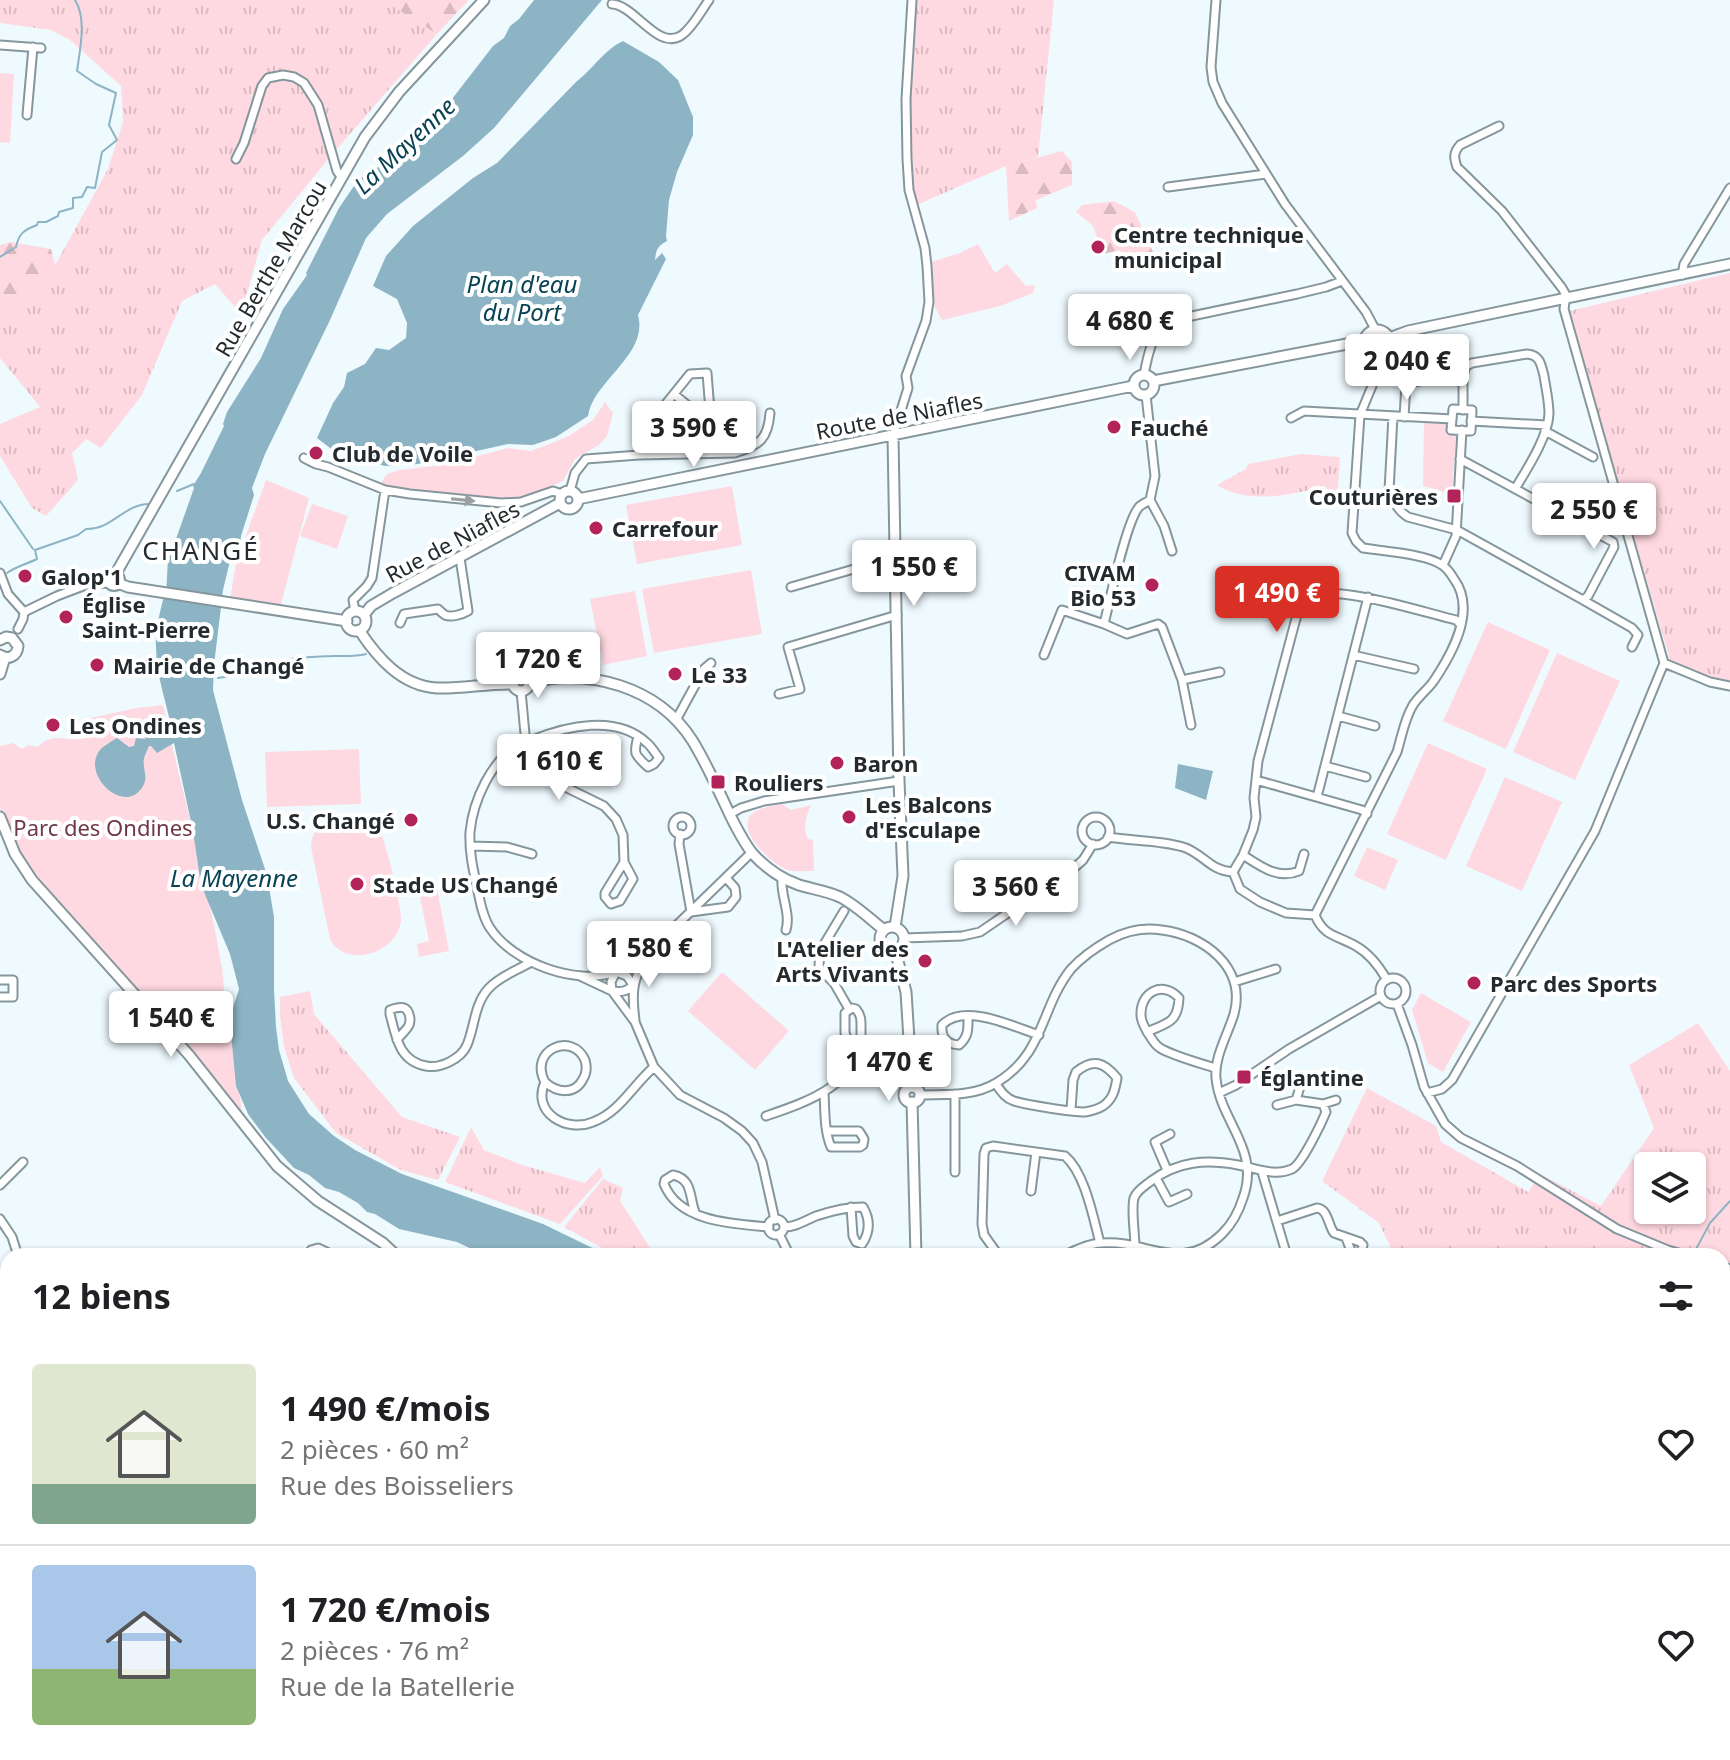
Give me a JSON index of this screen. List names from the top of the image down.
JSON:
{
  "streets": {
    "street": ["Rue Berthe Marcou", "Route de Niafles", "Rue de Niafles"]
  },
  "crossings": [
    ["Route de Niafles", "Rue de Niafles"]
  ],
  "districts": ["CHANGÉ"],
  "water": ["La Mayenne", "Plan d'eau du Port"],
  "parks": ["Parc des Ondines"],
  "places": {
    "other": [
      "Centre technique municipal",
      "Fauché",
      "Club de Voile",
      "Carrefour",
      "Galop'1",
      "CIVAM Bio 53",
      "Église Saint-Pierre",
      "Mairie de Changé",
      "Le 33",
      "Les Ondines",
      "Baron",
      "Les Balcons d'Esculape",
      "U.S. Changé",
      "Stade US Changé",
      "L'Atelier des Arts Vivants",
      "Parc des Sports"
    ],
    "transit": ["Couturières", "Rouliers", "Églantine"]
  },
  "page": {
    "price": [
      "4 680 €",
      "2 040 €",
      "3 590 €",
      "2 550 €",
      "1 550 €",
      "1 490 €",
      "1 720 €",
      "1 610 €",
      "3 560 €",
      "1 580 €",
      "1 540 €",
      "1 470 €"
    ],
    "heading": "12 biens",
    "list": [
      {
        "name": "1 490 €/mois",
        "note": "2 pièces · 60 m² · Rue des Boisseliers"
      },
      {
        "name": "1 720 €/mois",
        "note": "2 pièces · 76 m² · Rue de la Batellerie"
      }
    ]
  }
}
